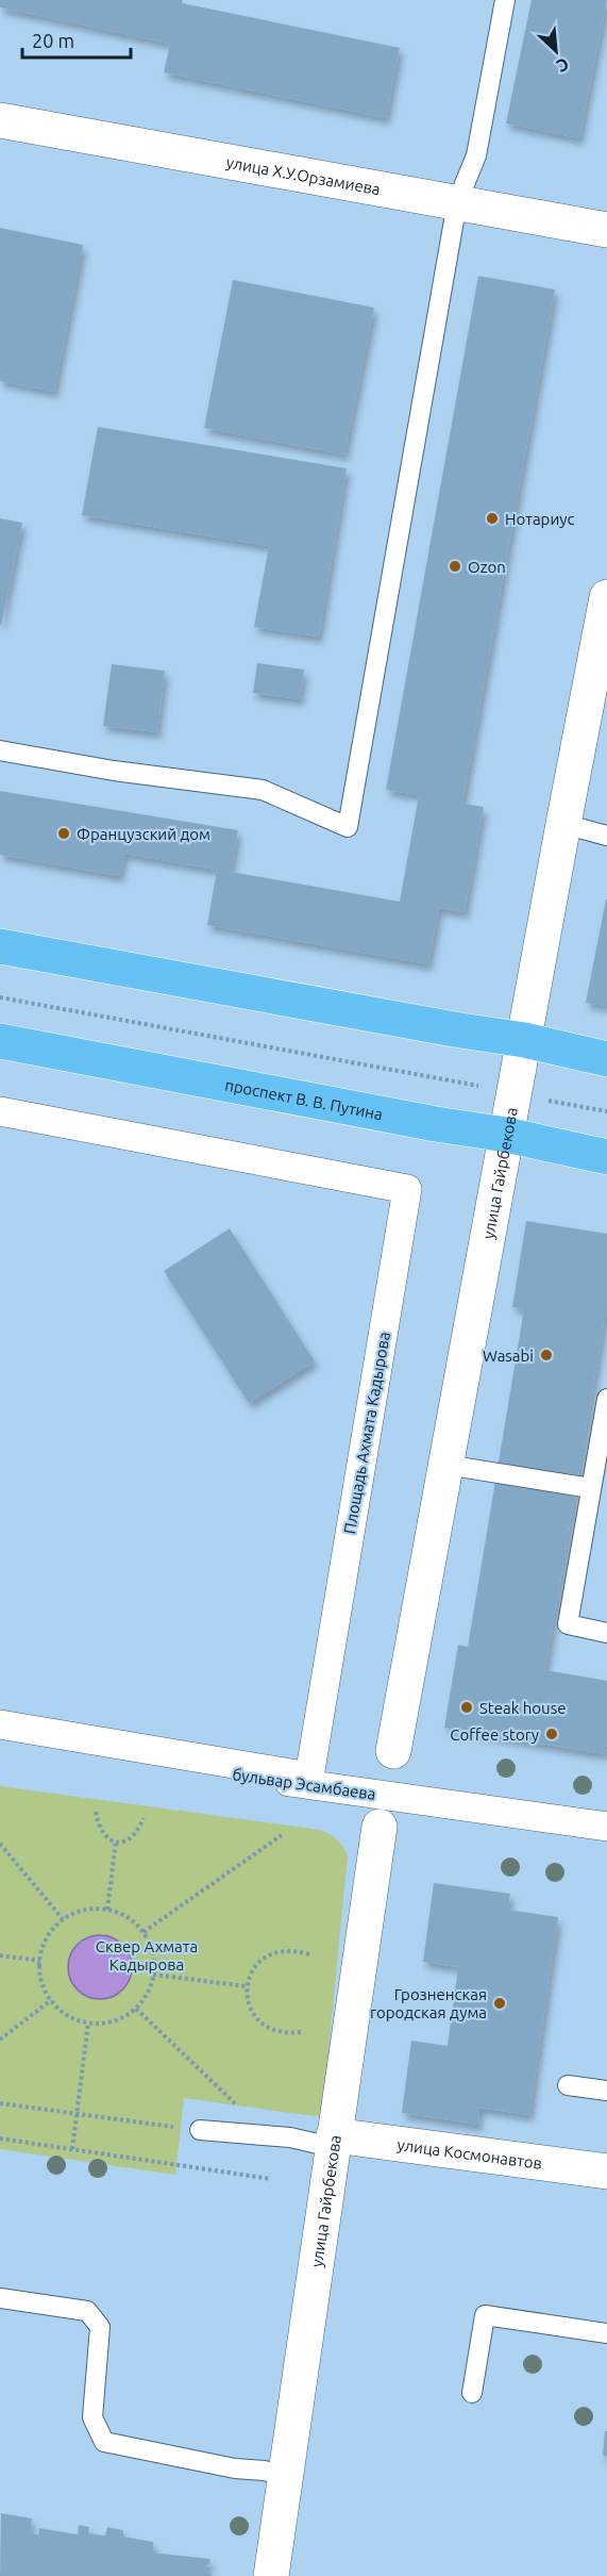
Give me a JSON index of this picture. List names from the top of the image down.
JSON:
{
  "streets": {
    "main road": ["проспект В. В. Путина"],
    "street": [
      "улица Х.У.Орзамиева",
      "улица Гайрбекова",
      "Площадь Ахмата Кадырова",
      "бульвар Эсамбаева",
      "улица Космонавтов"
    ]
  },
  "crossings": [
    ["проспект В. В. Путина", "улица Гайрбекова"],
    ["улица Гайрбекова", "улица Космонавтов"]
  ],
  "parks": ["Сквер Ахмата Кадырова"],
  "places": [
    "Нотариус",
    "Ozon",
    "Французский дом",
    "Wasabi",
    "Steak house",
    "Coffee story",
    "Грозненская городская дума"
  ],
  "scale_bar": "20 m",
  "north": "bottom right"
}
